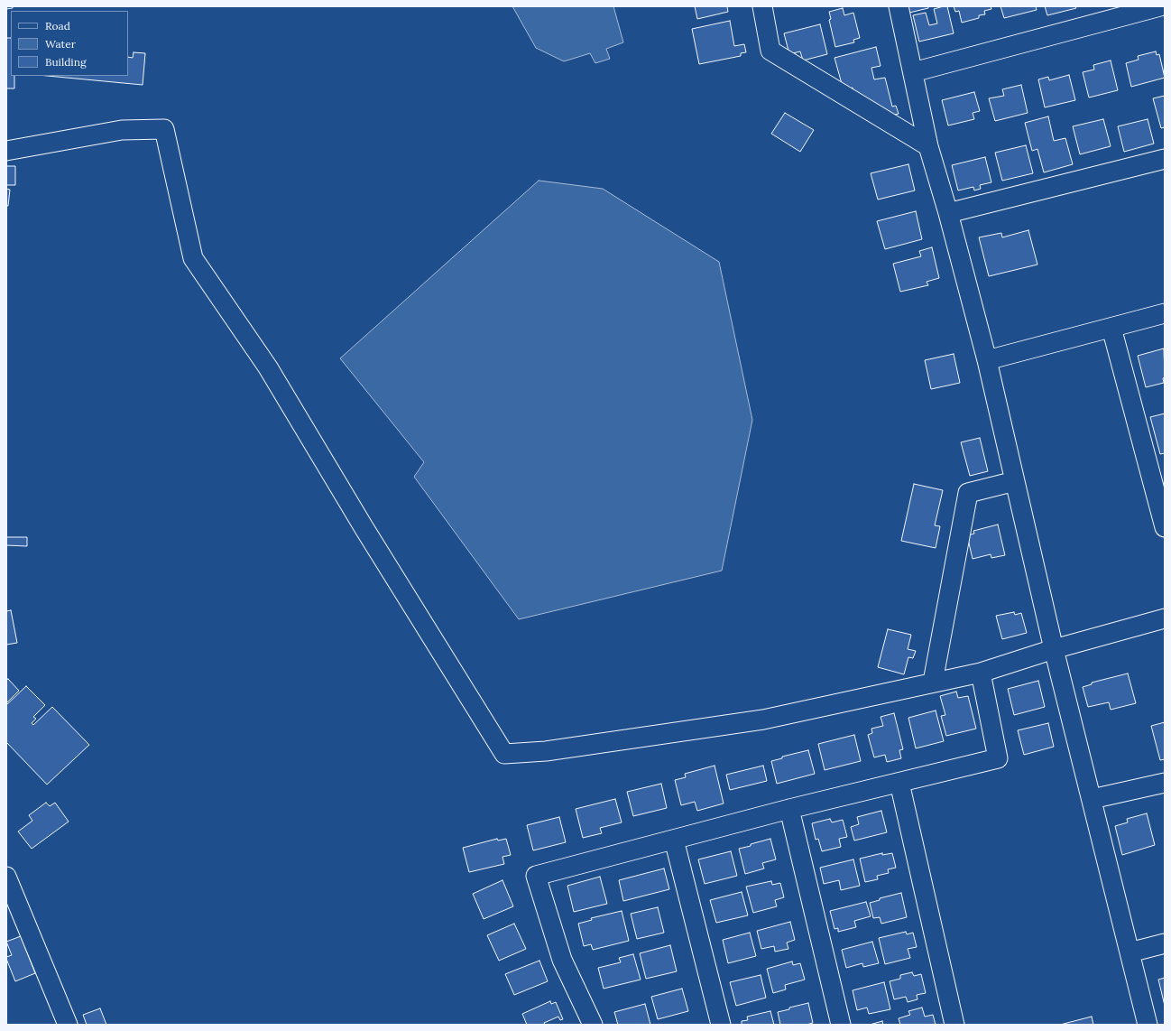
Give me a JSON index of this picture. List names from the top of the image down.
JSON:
{
  "legend": ["Road", "Water", "Building"]
}
